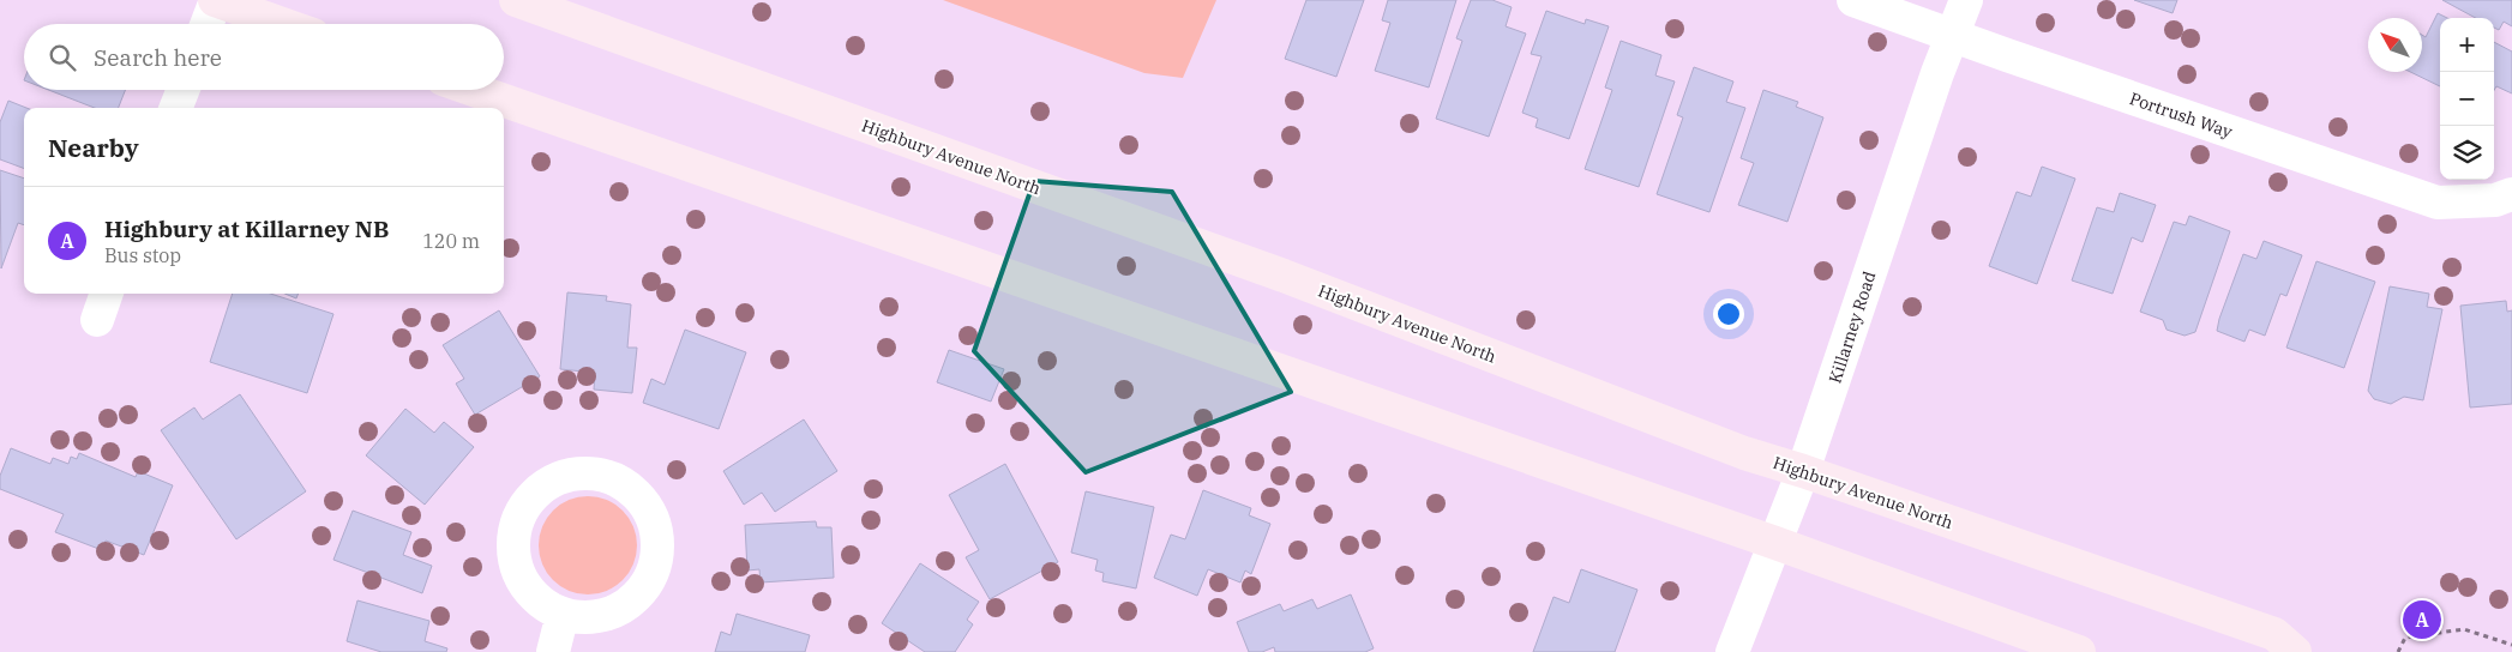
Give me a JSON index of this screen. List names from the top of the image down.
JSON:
{
  "streets": {
    "main road": ["Highbury Avenue North"],
    "street": ["Portrush Way", "Killarney Road"]
  },
  "crossings": [
    ["Portrush Way", "Killarney Road"],
    ["Highbury Avenue North", "Killarney Road"]
  ],
  "north": "top left",
  "page": {
    "map_buttons": ["+", "−"],
    "search": "Search here",
    "heading": "Nearby",
    "list": [
      {
        "mark": "A",
        "name": "Highbury at Killarney NB",
        "note": "Bus stop",
        "value": "120 m"
      }
    ],
    "pins": "A"
  }
}
